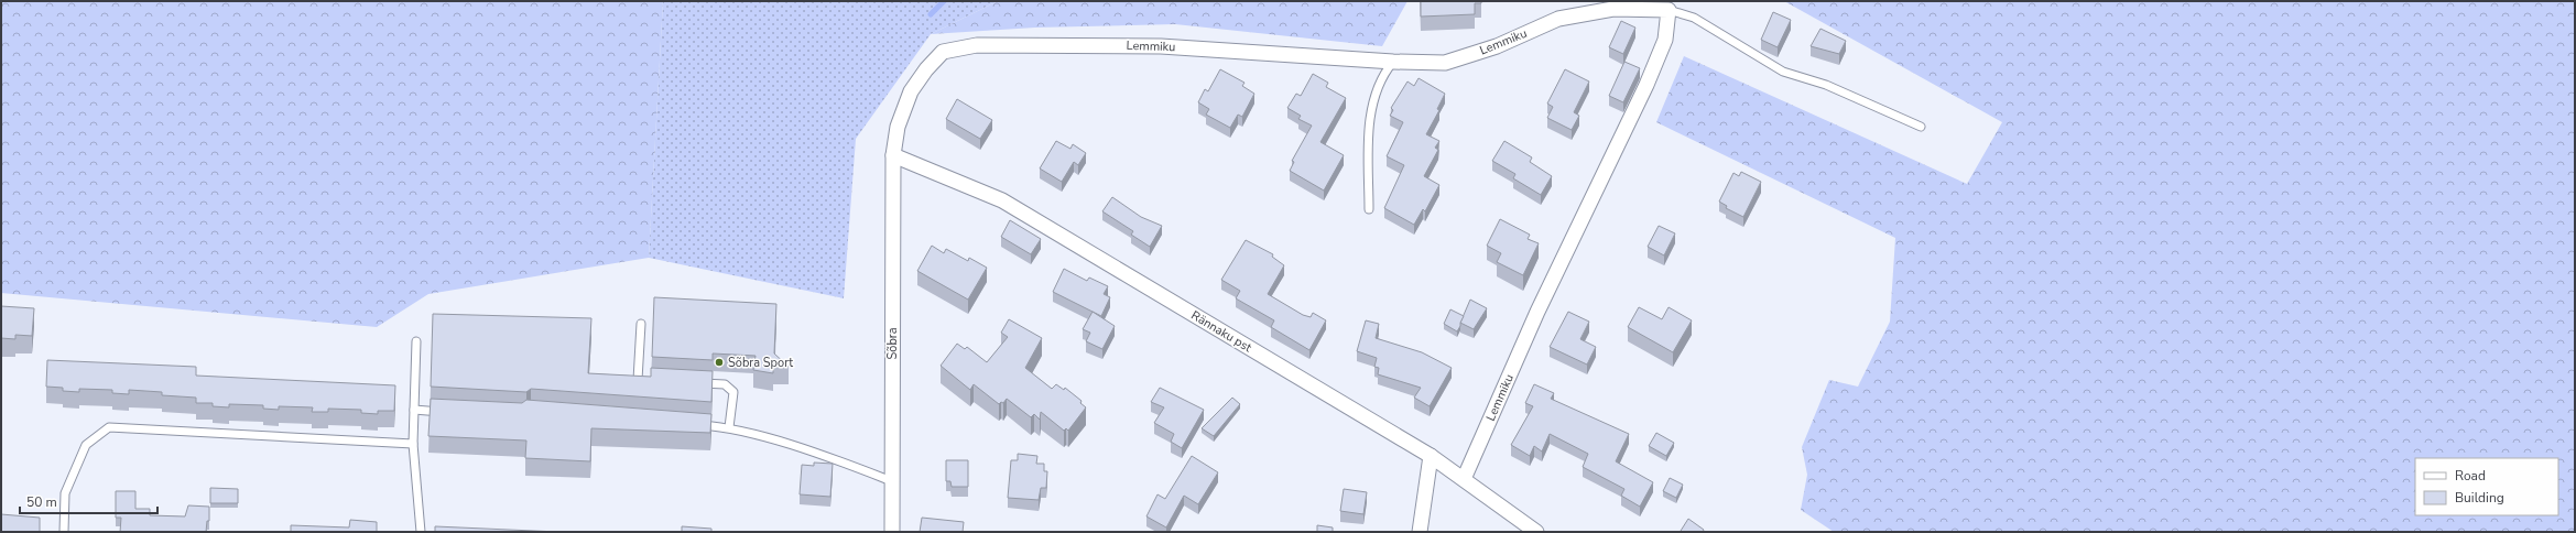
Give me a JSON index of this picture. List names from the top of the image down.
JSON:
{
  "streets": {
    "street": ["Lemmiku", "Rännaku pst", "Sõbra"]
  },
  "crossings": [
    ["Lemmiku", "Rännaku pst"],
    ["Lemmiku", "Sõbra"],
    ["Rännaku pst", "Sõbra"]
  ],
  "places": ["Sõbra Sport"],
  "legend": ["Road", "Building"],
  "scale_bar": "50 m"
}
